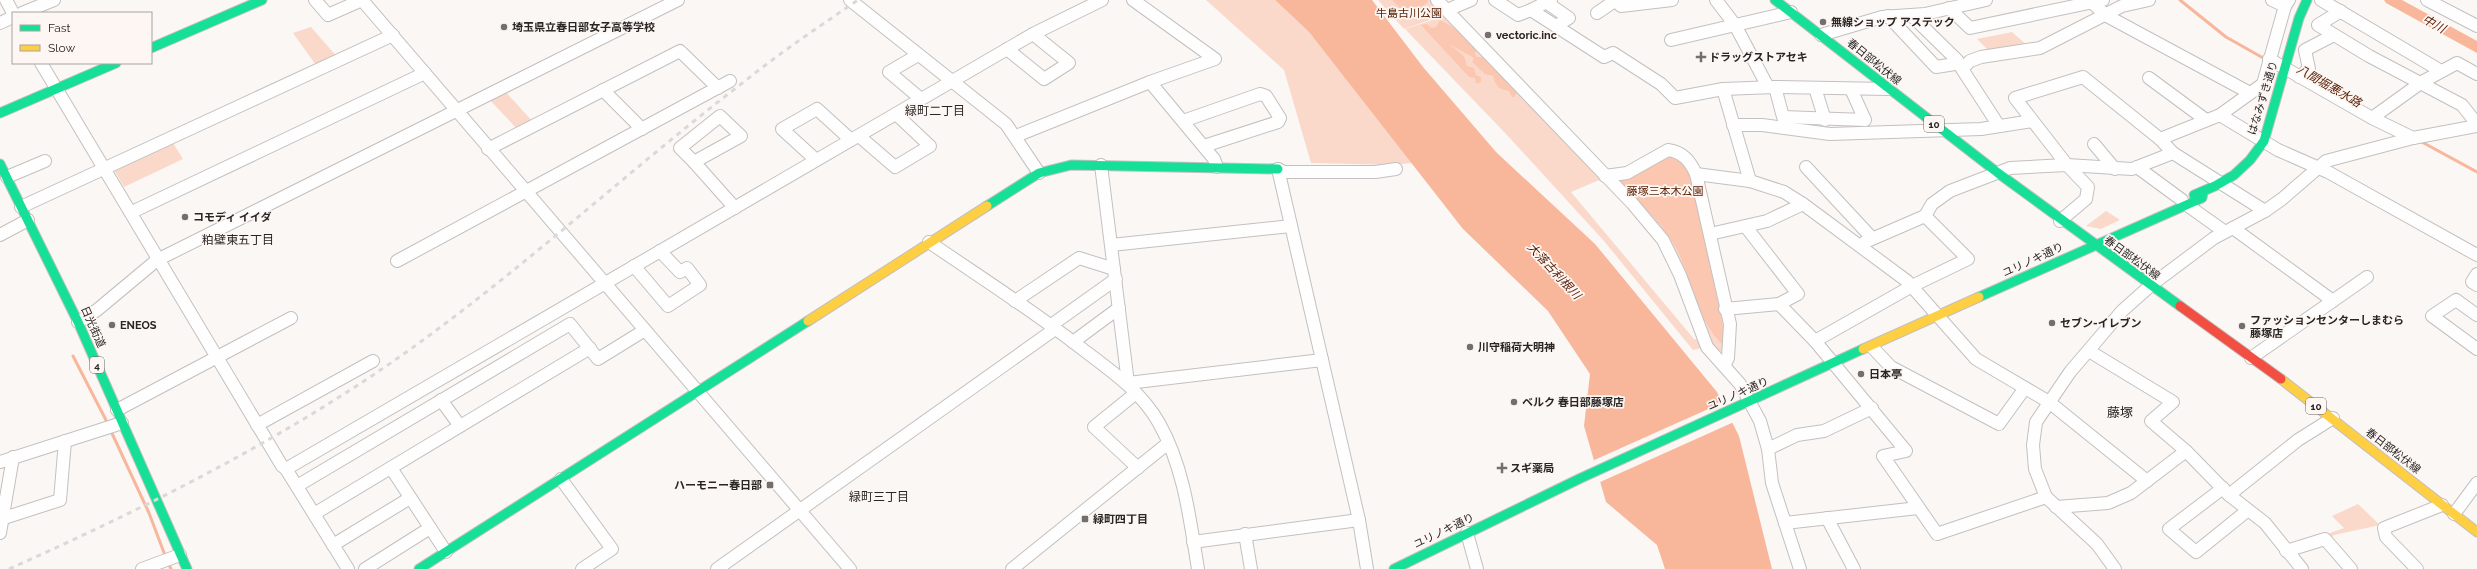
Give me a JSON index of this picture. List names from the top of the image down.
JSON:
{
  "streets": {
    "main road": [
      "春日部松伏線",
      "はなみずき通り",
      "10",
      "ユリノキ通り",
      "日光街道",
      "4"
    ]
  },
  "crossings": [
    ["春日部松伏線", "はなみずき通り"],
    ["春日部松伏線", "ユリノキ通り"],
    ["はなみずき通り", "ユリノキ通り"]
  ],
  "districts": [
    "緑町二丁目",
    "粕壁東五丁目",
    "藤塚",
    "緑町三丁目"
  ],
  "water": ["中川", "八間堀悪水路", "大落古利根川"],
  "parks": ["牛島古川公園", "藤塚三本木公園"],
  "places": {
    "other": [
      "無線ショップ アステック",
      "埼玉県立春日部女子高等学校",
      "vectoric.inc",
      "コモディ イイダ",
      "セブン-イレブン",
      "ENEOS",
      "ファッションセンターしまむら 藤塚店",
      "川守稲荷大明神",
      "日本亭",
      "ベルク 春日部藤塚店"
    ],
    "health": ["ドラッグストアセキ", "スギ薬局"],
    "transit": ["ハーモニー春日部", "緑町四丁目"]
  },
  "legend": ["Fast", "Slow"]
}
